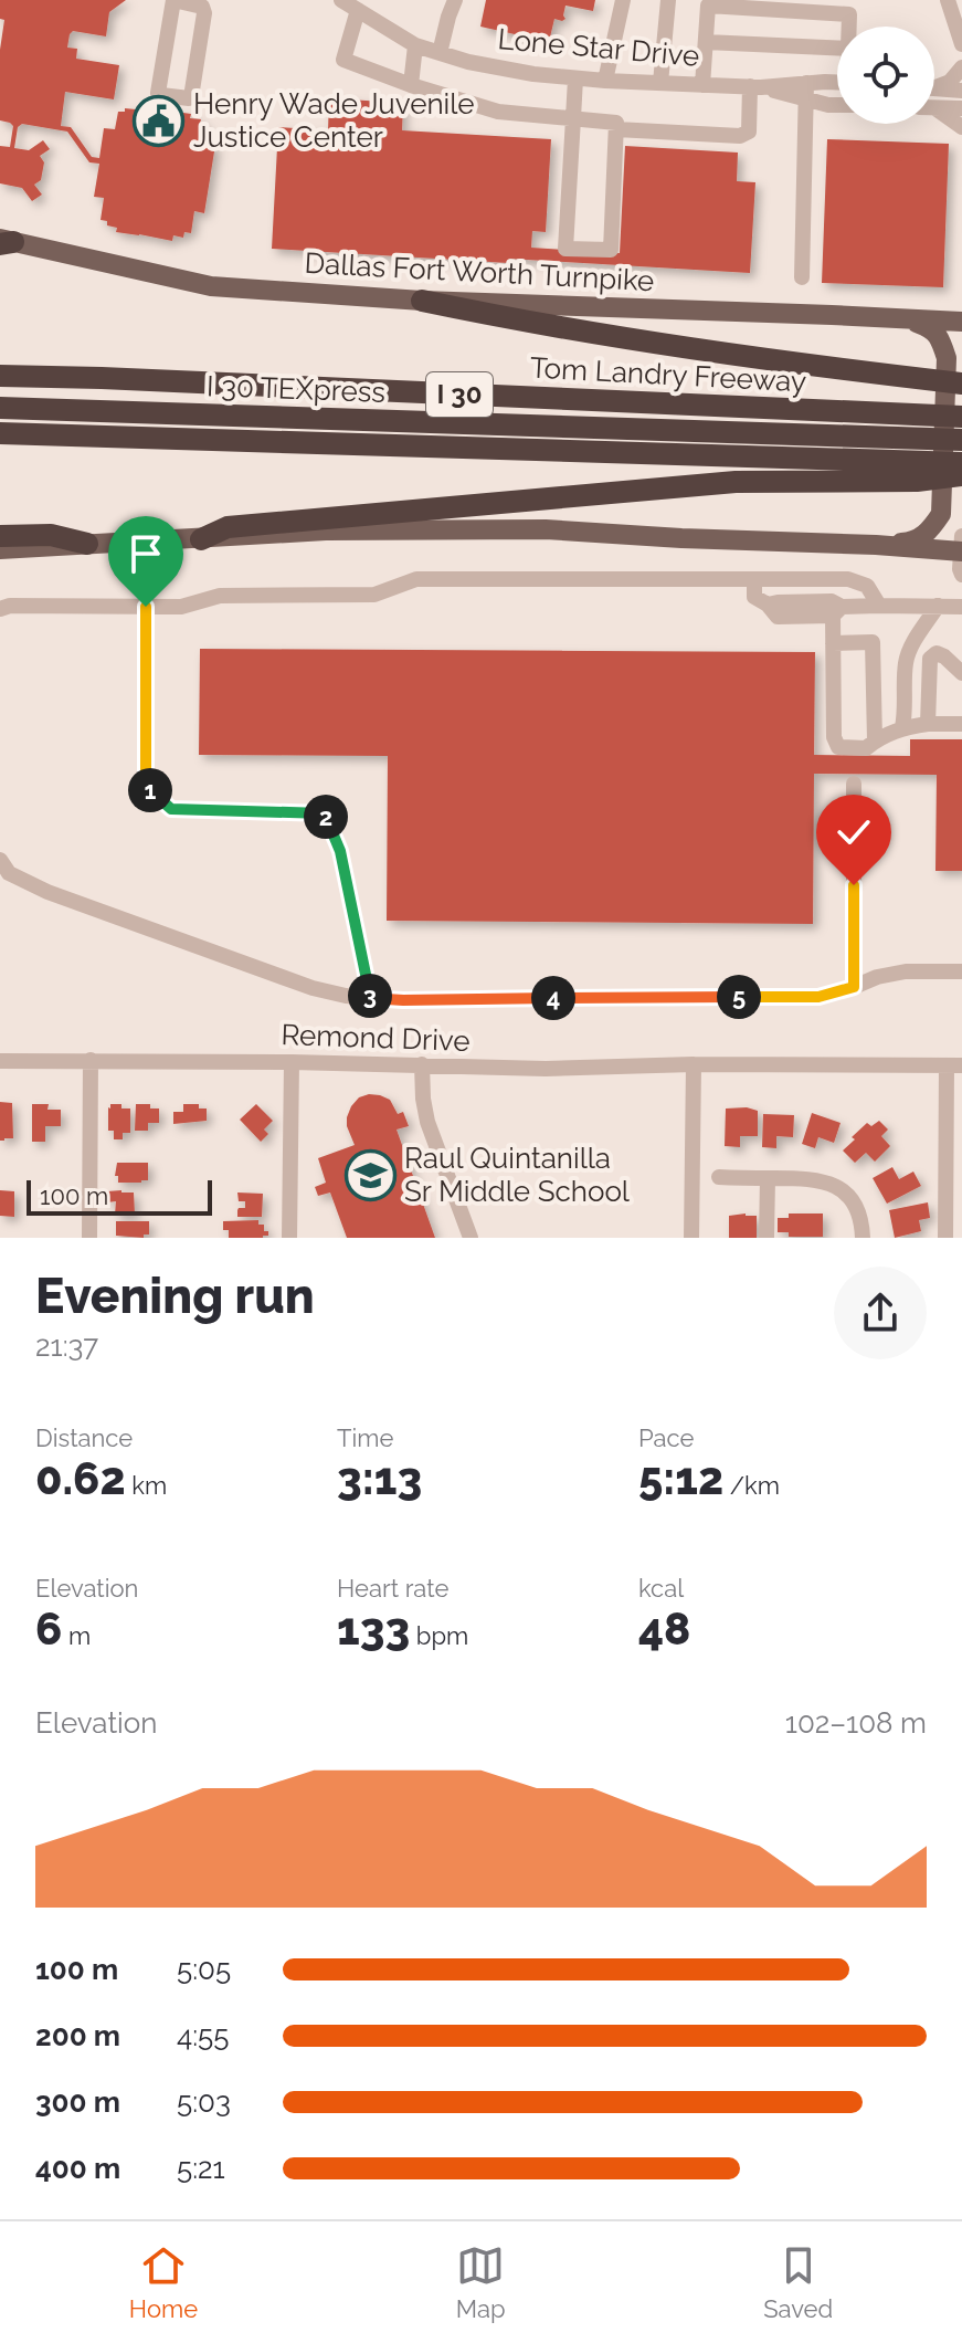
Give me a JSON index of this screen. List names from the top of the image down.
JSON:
{
  "streets": {
    "highway": ["Tom Landry Freeway", "I 30 TEXpress", "I 30"],
    "main road": ["Dallas Fort Worth Turnpike"],
    "street": ["Lone Star Drive", "Remond Drive"]
  },
  "places": {
    "public building": ["Henry Wade Juvenile Justice Center"],
    "school or university": ["Raul Quintanilla Sr Middle School"]
  },
  "scale_bar": "100 m",
  "page": {
    "pins": [
      "1",
      "2",
      "3",
      "5",
      "4"
    ],
    "scale": "100 m",
    "heading": ["Evening run", "21:37"],
    "stats": [
      ["Distance", "0.62 km"],
      ["Time", "3:13"],
      ["Pace", "5:12 /km"],
      ["Elevation", "6 m"],
      ["Heart rate", "133 bpm"],
      ["kcal", "48"]
    ],
    "chart": ["Elevation", "102–108 m"],
    "list": [
      {
        "name": "100 m",
        "note": "5:05"
      },
      {
        "name": "200 m",
        "note": "4:55"
      },
      {
        "name": "300 m",
        "note": "5:03"
      },
      {
        "name": "400 m",
        "note": "5:21"
      }
    ],
    "tabs": ["Home", "Map", "Saved"]
  }
}
